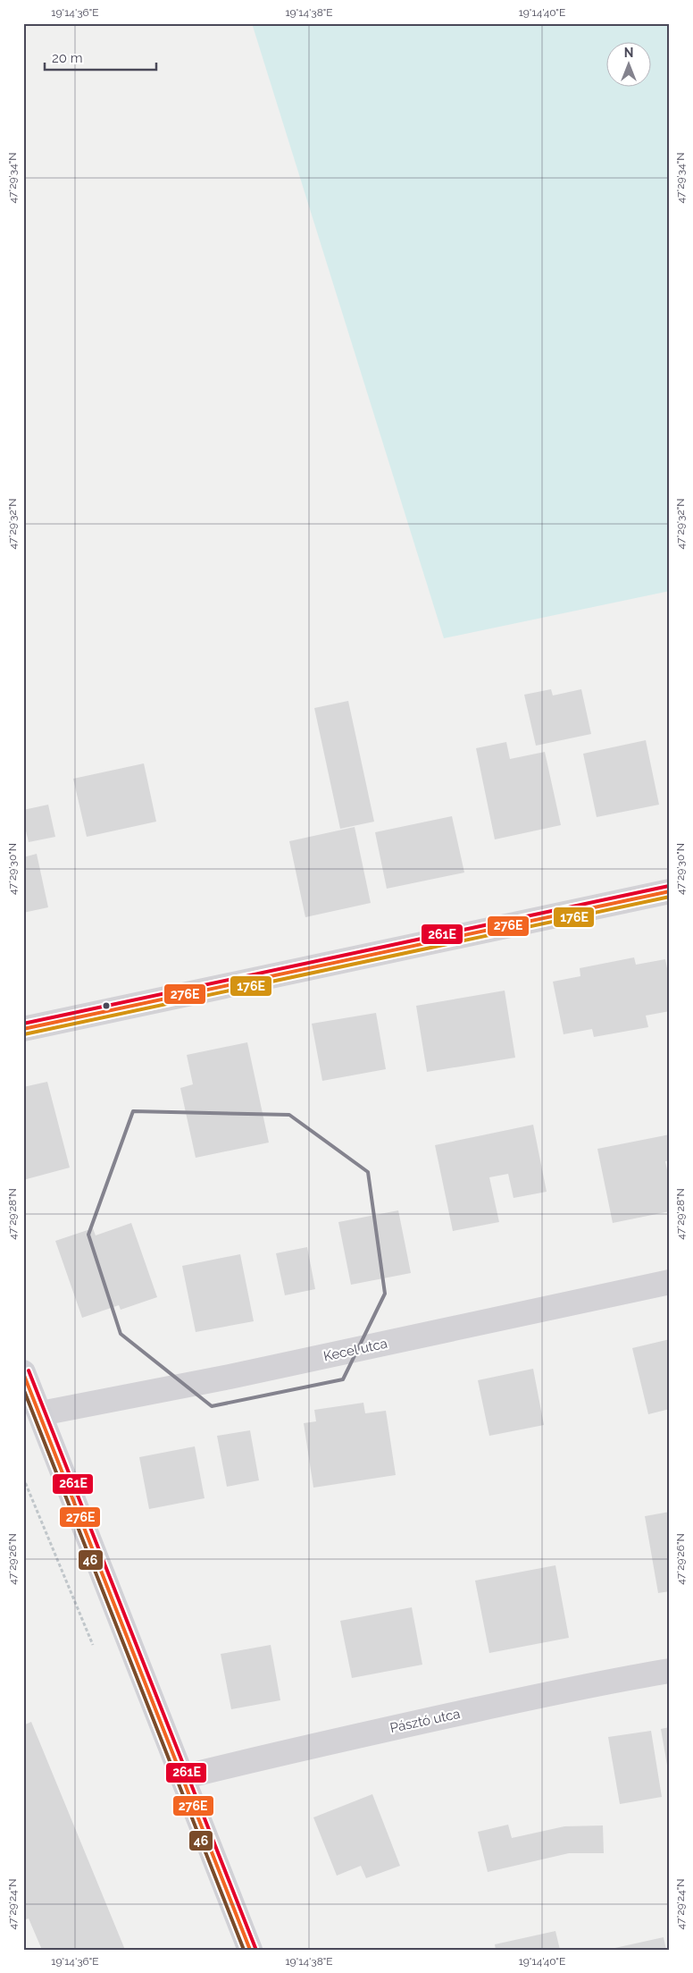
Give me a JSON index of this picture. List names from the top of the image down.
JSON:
{
  "streets": {
    "street": ["Kecel utca", "Pásztó utca"]
  },
  "lines": [
    "transit line 261E",
    "transit line 276E",
    "transit line 176E",
    "transit line 46"
  ],
  "scale_bar": "20 m",
  "north": "top",
  "coordinates": [
    "19°14'36\"E",
    "19°14'38\"E",
    "19°14'40\"E",
    "47°29'34\"N",
    "47°29'32\"N",
    "47°29'30\"N",
    "47°29'28\"N",
    "47°29'26\"N",
    "47°29'24\"N"
  ]
}
